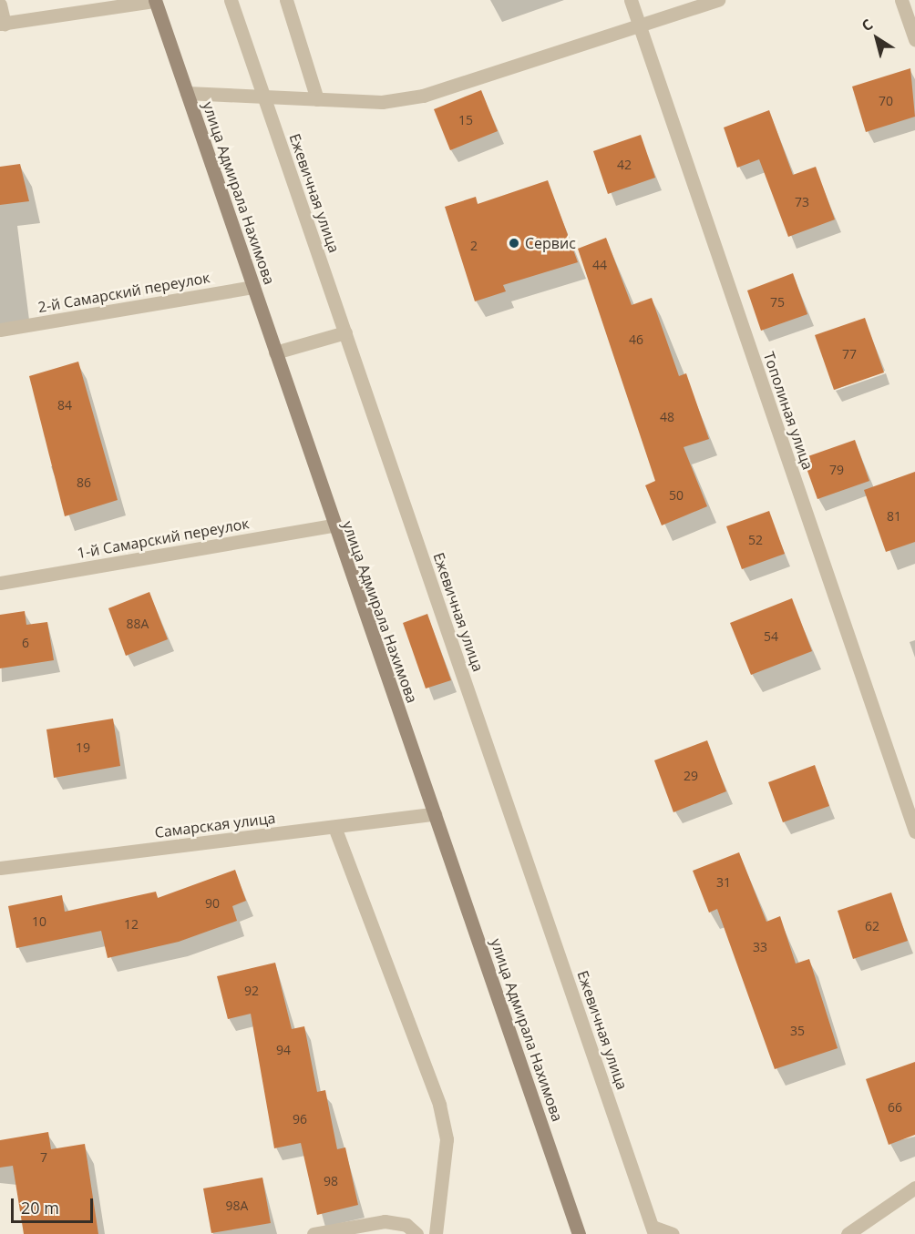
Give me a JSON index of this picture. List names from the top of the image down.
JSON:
{
  "streets": {
    "main road": ["улица Адмирала Нахимова"],
    "street": [
      "Ежевичная улица",
      "2-й Самарский переулок",
      "Тополиная улица",
      "1-й Самарский переулок",
      "Самарская улица"
    ]
  },
  "crossings": [
    ["улица Адмирала Нахимова", "2-й Самарский переулок"],
    ["улица Адмирала Нахимова", "1-й Самарский переулок"],
    ["улица Адмирала Нахимова", "Самарская улица"]
  ],
  "places": ["Сервис"],
  "house_numbers": [
    "70",
    "15",
    "42",
    "73",
    "2",
    "44",
    "75",
    "46",
    "77",
    "84",
    "48",
    "79",
    "86",
    "50",
    "81",
    "52",
    "88А",
    "54",
    "6",
    "19",
    "29",
    "31",
    "90",
    "10",
    "12",
    "62",
    "33",
    "92",
    "35",
    "94",
    "66",
    "96",
    "7",
    "98",
    "98А"
  ],
  "scale_bar": "20 m",
  "north": "top left"
}
